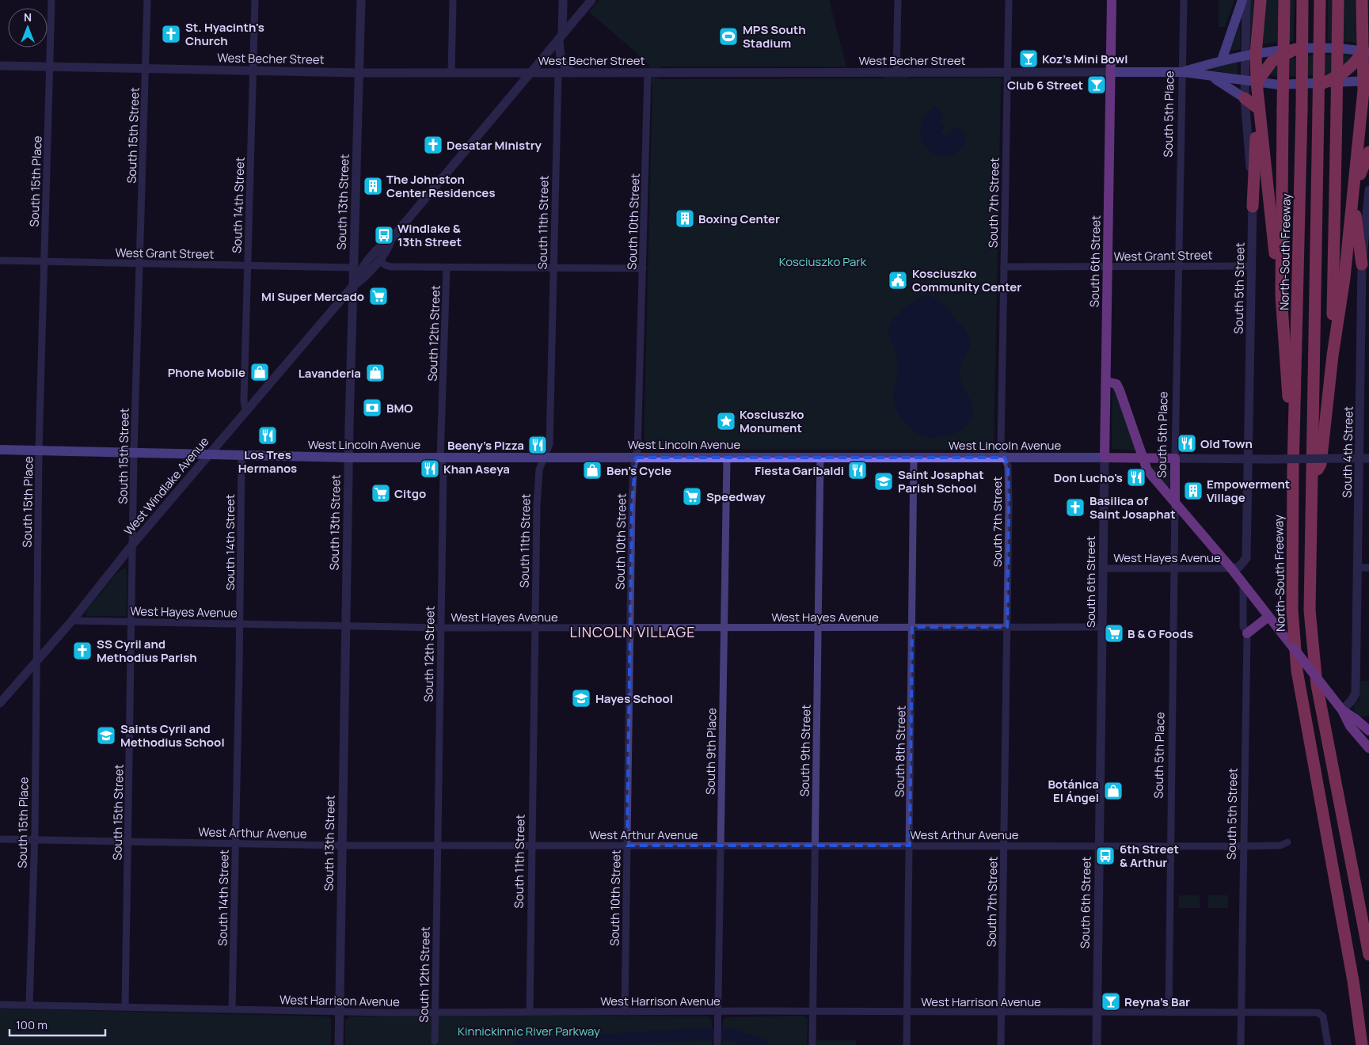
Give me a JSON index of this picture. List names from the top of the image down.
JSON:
{
  "streets": {
    "highway": ["North-South Freeway"],
    "main road": [
      "West Becher Street",
      "South 5th Place",
      "South 6th Street",
      "West Lincoln Avenue"
    ],
    "street": [
      "South 15th Street",
      "South 15th Place",
      "South 13th Street",
      "South 7th Street",
      "South 14th Street",
      "South 10th Street",
      "South 11th Street",
      "West Grant Street",
      "South 5th Street",
      "South 12th Street",
      "South 4th Street",
      "West Windlake Avenue",
      "West Hayes Avenue",
      "South 9th Street",
      "South 9th Place",
      "South 8th Street",
      "West Arthur Avenue",
      "West Harrison Avenue"
    ]
  },
  "crossings": [
    ["West Becher Street", "South 5th Place"],
    ["West Becher Street", "South 15th Street"],
    ["West Becher Street", "South 15th Place"],
    ["West Becher Street", "South 13th Street"],
    ["West Becher Street", "South 7th Street"],
    ["West Becher Street", "South 14th Street"],
    ["West Becher Street", "South 10th Street"],
    ["West Becher Street", "South 11th Street"],
    ["West Becher Street", "South 6th Street"],
    ["West Becher Street", "South 5th Street"],
    ["West Becher Street", "West Windlake Avenue"],
    ["South 5th Place", "West Grant Street"],
    ["South 5th Place", "West Lincoln Avenue"],
    ["South 5th Place", "West Hayes Avenue"],
    ["South 5th Place", "West Arthur Avenue"],
    ["South 5th Place", "West Harrison Avenue"],
    ["South 15th Street", "West Grant Street"],
    ["South 15th Street", "West Lincoln Avenue"],
    ["South 15th Street", "West Windlake Avenue"],
    ["South 15th Street", "West Hayes Avenue"],
    ["South 15th Street", "West Arthur Avenue"],
    ["South 15th Street", "West Harrison Avenue"],
    ["South 15th Place", "West Grant Street"],
    ["South 15th Place", "West Lincoln Avenue"],
    ["South 15th Place", "West Windlake Avenue"],
    ["South 15th Place", "West Arthur Avenue"],
    ["South 15th Place", "West Harrison Avenue"],
    ["South 13th Street", "West Grant Street"],
    ["South 13th Street", "West Lincoln Avenue"],
    ["South 13th Street", "West Windlake Avenue"],
    ["South 13th Street", "West Hayes Avenue"],
    ["South 13th Street", "West Arthur Avenue"],
    ["South 13th Street", "West Harrison Avenue"],
    ["South 7th Street", "West Grant Street"],
    ["South 7th Street", "West Lincoln Avenue"],
    ["South 7th Street", "West Hayes Avenue"],
    ["South 7th Street", "West Arthur Avenue"],
    ["South 7th Street", "West Harrison Avenue"],
    ["South 14th Street", "West Grant Street"],
    ["South 14th Street", "West Lincoln Avenue"],
    ["South 14th Street", "West Windlake Avenue"],
    ["South 14th Street", "West Hayes Avenue"],
    ["South 14th Street", "West Arthur Avenue"],
    ["South 14th Street", "West Harrison Avenue"],
    ["South 10th Street", "West Lincoln Avenue"],
    ["South 10th Street", "West Hayes Avenue"],
    ["South 10th Street", "West Arthur Avenue"],
    ["South 10th Street", "West Harrison Avenue"],
    ["South 11th Street", "West Lincoln Avenue"],
    ["South 11th Street", "West Hayes Avenue"],
    ["South 11th Street", "West Arthur Avenue"],
    ["South 11th Street", "West Harrison Avenue"],
    ["West Grant Street", "South 6th Street"],
    ["West Grant Street", "South 5th Street"],
    ["South 6th Street", "West Lincoln Avenue"],
    ["South 6th Street", "West Hayes Avenue"],
    ["South 6th Street", "West Arthur Avenue"],
    ["South 6th Street", "West Harrison Avenue"],
    ["South 5th Street", "West Lincoln Avenue"],
    ["South 5th Street", "West Hayes Avenue"],
    ["South 5th Street", "West Arthur Avenue"],
    ["South 5th Street", "West Harrison Avenue"],
    ["South 12th Street", "West Lincoln Avenue"],
    ["South 12th Street", "West Hayes Avenue"],
    ["South 12th Street", "West Arthur Avenue"],
    ["South 12th Street", "West Harrison Avenue"],
    ["West Lincoln Avenue", "South 4th Street"],
    ["West Lincoln Avenue", "West Windlake Avenue"],
    ["West Lincoln Avenue", "South 9th Street"],
    ["West Lincoln Avenue", "South 9th Place"],
    ["West Lincoln Avenue", "South 8th Street"],
    ["West Windlake Avenue", "West Hayes Avenue"],
    ["West Hayes Avenue", "South 9th Street"],
    ["West Hayes Avenue", "South 9th Place"],
    ["West Hayes Avenue", "South 8th Street"],
    ["South 9th Street", "West Arthur Avenue"],
    ["South 9th Street", "West Harrison Avenue"],
    ["South 9th Place", "West Arthur Avenue"],
    ["South 9th Place", "West Harrison Avenue"],
    ["South 8th Street", "West Arthur Avenue"],
    ["South 8th Street", "West Harrison Avenue"]
  ],
  "districts": ["LINCOLN VILLAGE"],
  "parks": ["Kosciuszko Park", "Kinnickinnic River Parkway"],
  "places": {
    "church": [
      "St. Hyacinth's Church",
      "Desatar Ministry",
      "Basilica of Saint Josaphat",
      "SS Cyril and Methodius Parish"
    ],
    "sports": ["MPS South Stadium"],
    "bar": ["Koz's Mini Bowl", "Club 6 Street", "Reyna's Bar"],
    "building": ["The Johnston Center Residences", "Boxing Center", "Empowerment Village"],
    "bus stop": ["Windlake & 13th Street", "6th Street & Arthur"],
    "public building": ["Kosciuszko Community Center"],
    "supermarket": [
      "Mi Super Mercado",
      "Citgo",
      "Speedway",
      "B & G Foods"
    ],
    "shop": [
      "Phone Mobile",
      "Lavanderia",
      "Ben's Cycle",
      "Botánica El Ángel"
    ],
    "bank": ["BMO"],
    "place": ["Kosciuszko Monument"],
    "restaurant": [
      "Los Tres Hermanos",
      "Old Town",
      "Beeny's Pizza",
      "Khan Aseya",
      "Fiesta Garibaldi",
      "Don Lucho's"
    ],
    "school or university": ["Saint Josaphat Parish School", "Hayes School", "Saints Cyril and Methodius School"]
  },
  "scale_bar": "100 m",
  "north": "top"
}
